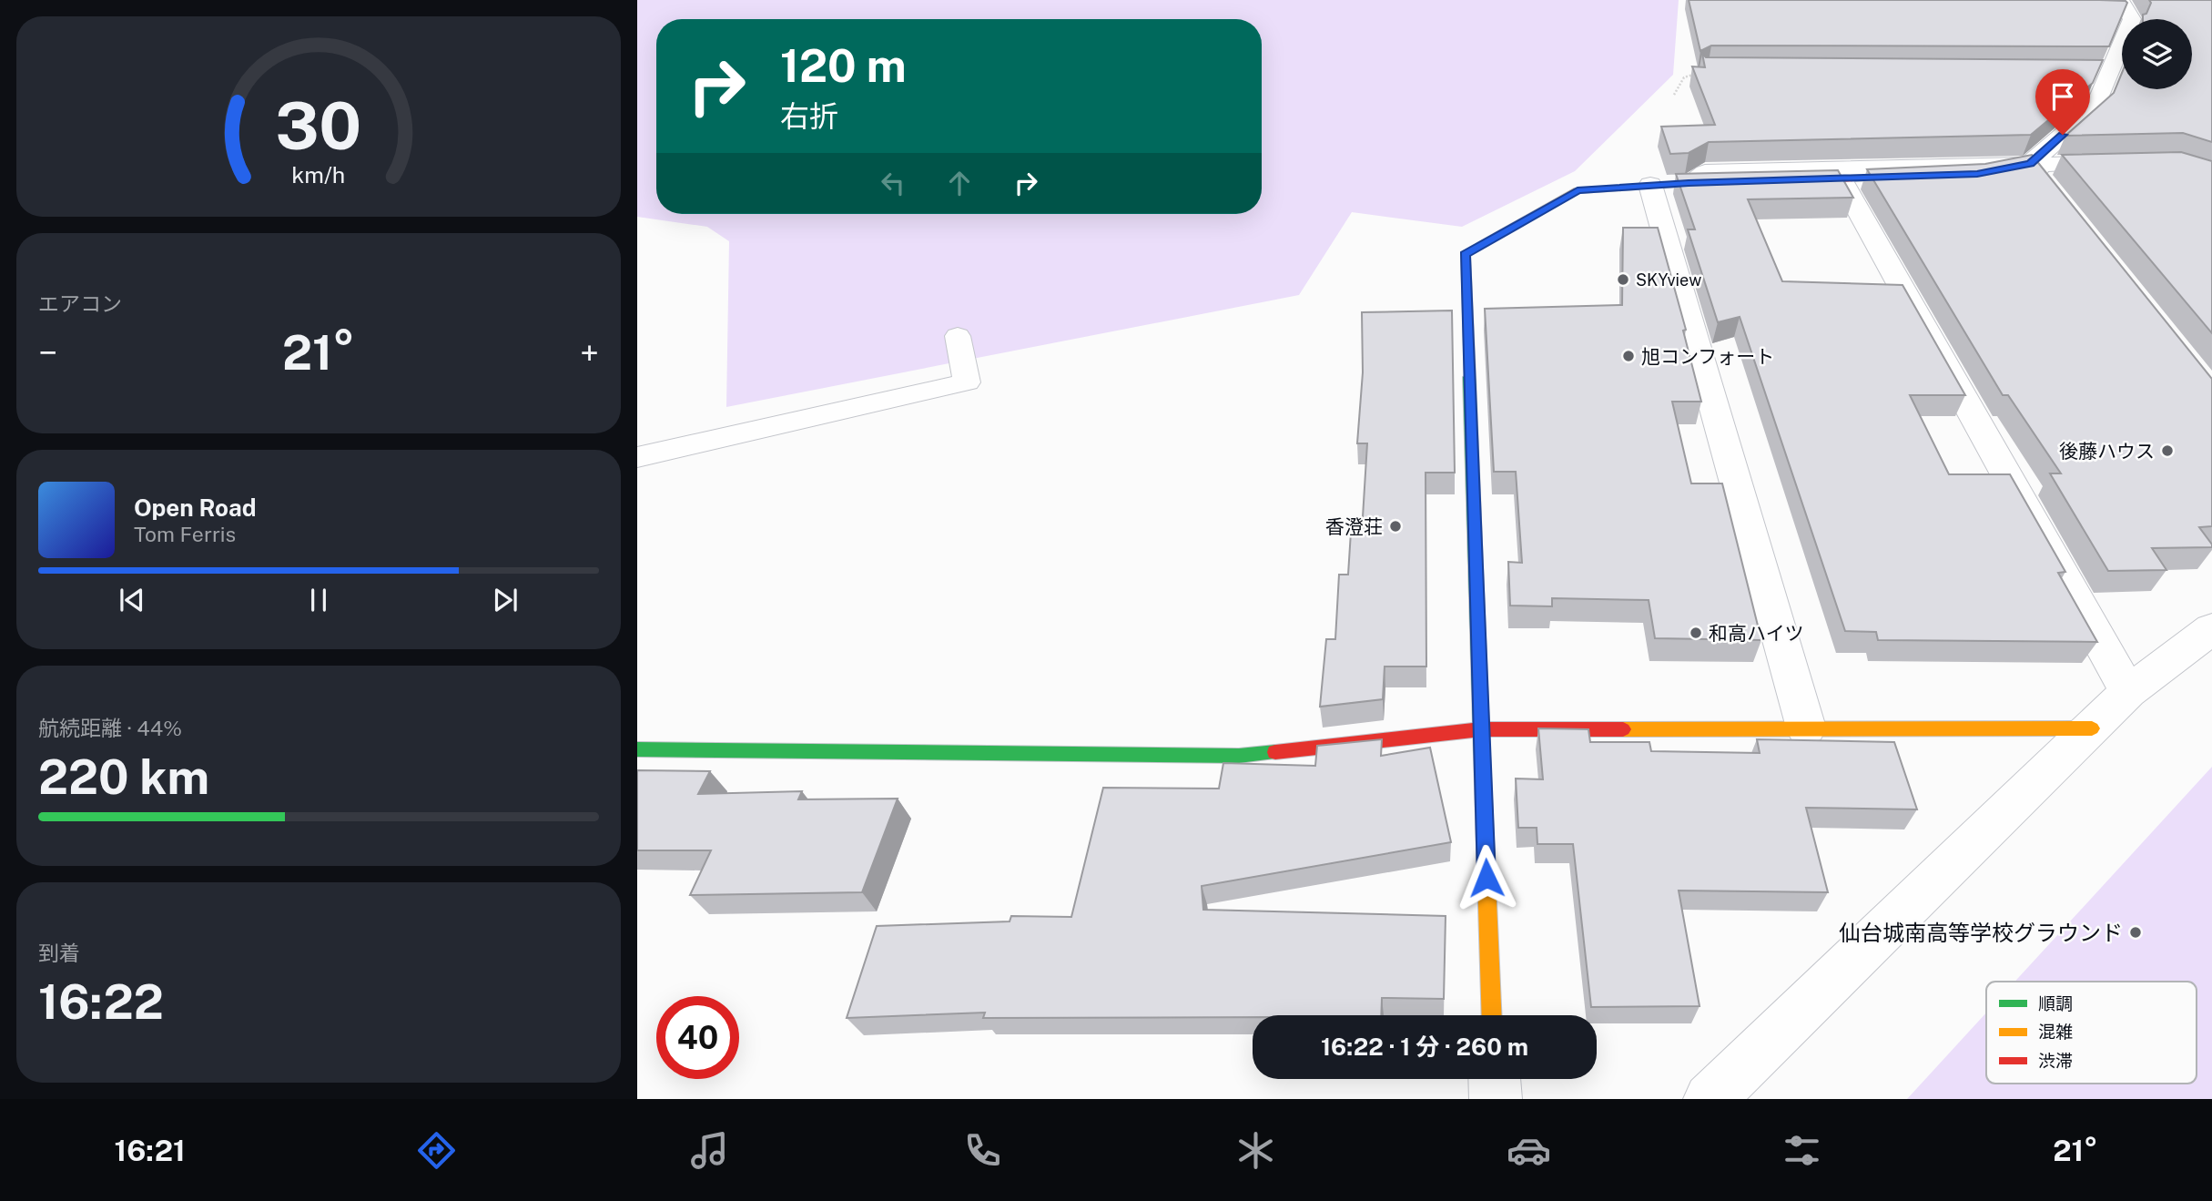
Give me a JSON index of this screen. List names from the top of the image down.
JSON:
{
  "places": [
    "SKYview",
    "旭コンフォート",
    "後藤ハウス",
    "香澄荘",
    "和高ハイツ",
    "仙台城南高等学校グラウンド"
  ],
  "legend": ["順調", "混雑", "渋滞"],
  "page": {
    "turn": ["120 m", "右折"],
    "tile": [
      "エアコン",
      ["航続距離 · 44%", "220 km"],
      ["到着", "16:22"]
    ],
    "heat": ["−", "21°", "+"],
    "song": ["Open Road", "Tom Ferris"],
    "limit": "40",
    "trip": "16:22 · 1 分 · 260 m",
    "tabs": ["16:21", "21°"],
    "gauge": ["30", "km/h"]
  }
}
